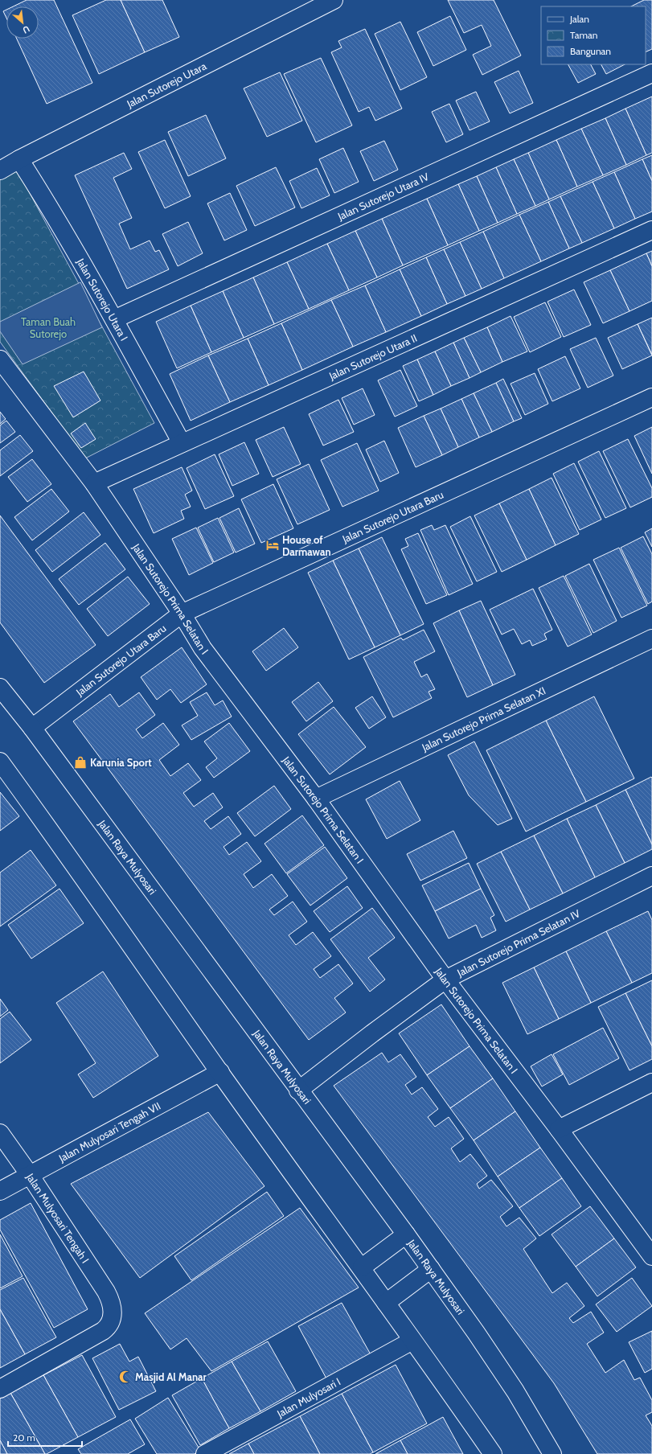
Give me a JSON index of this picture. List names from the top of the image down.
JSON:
{
  "streets": {
    "street": [
      "Jalan Sutorejo Utara",
      "Jalan Sutorejo Utara IV",
      "Jalan Sutorejo Utara I",
      "Jalan Sutorejo Utara II",
      "Jalan Sutorejo Utara Baru",
      "Jalan Sutorejo Prima Selatan I",
      "Jalan Sutorejo Prima Selatan XI",
      "Jalan Raya Mulyosari",
      "Jalan Sutorejo Prima Selatan IV",
      "Jalan Mulyosari Tengah VII",
      "Jalan Mulyosari Tengah I",
      "Jalan Mulyosari I"
    ]
  },
  "crossings": [
    ["Jalan Sutorejo Utara", "Jalan Sutorejo Utara I"],
    ["Jalan Sutorejo Utara IV", "Jalan Sutorejo Utara I"],
    ["Jalan Sutorejo Utara I", "Jalan Sutorejo Utara II"],
    ["Jalan Sutorejo Utara II", "Jalan Sutorejo Prima Selatan I"],
    ["Jalan Sutorejo Utara Baru", "Jalan Sutorejo Prima Selatan I"],
    ["Jalan Sutorejo Utara Baru", "Jalan Raya Mulyosari"],
    ["Jalan Sutorejo Prima Selatan I", "Jalan Sutorejo Prima Selatan XI"],
    ["Jalan Sutorejo Prima Selatan I", "Jalan Sutorejo Prima Selatan IV"],
    ["Jalan Raya Mulyosari", "Jalan Sutorejo Prima Selatan IV"],
    ["Jalan Mulyosari Tengah VII", "Jalan Mulyosari Tengah I"]
  ],
  "parks": ["Taman Buah Sutorejo"],
  "places": {
    "hotel": ["House of Darmawan"],
    "shop": ["Karunia Sport"],
    "mosque": ["Masjid Al Manar"]
  },
  "legend": ["Jalan", "Taman", "Bangunan"],
  "scale_bar": "20 m",
  "north": "bottom right"
}
